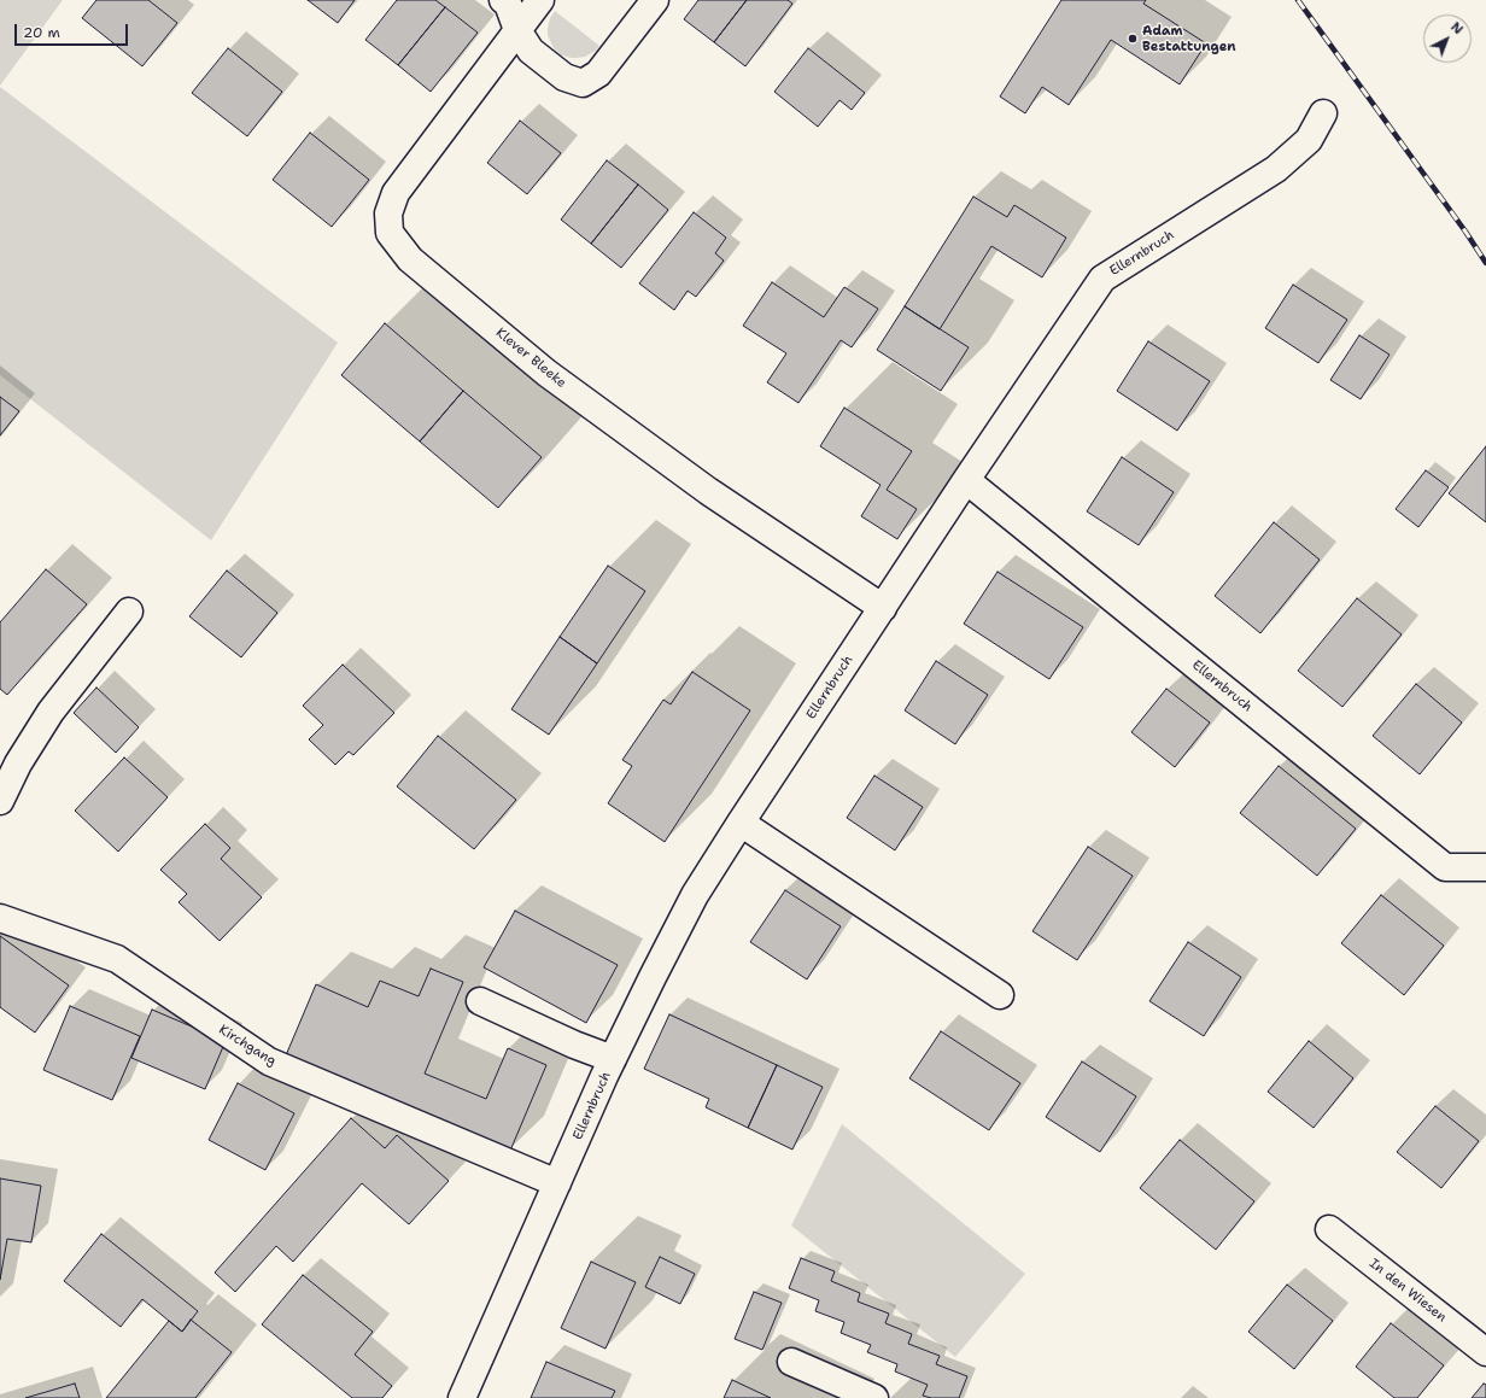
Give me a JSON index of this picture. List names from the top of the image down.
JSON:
{
  "streets": {
    "street": [
      "Ellernbruch",
      "Klever Bleeke",
      "Kirchgang",
      "In den Wiesen"
    ]
  },
  "crossings": [
    ["Ellernbruch", "Klever Bleeke"],
    ["Ellernbruch", "Kirchgang"]
  ],
  "places": ["Adam Bestattungen"],
  "scale_bar": "20 m",
  "north": "top right"
}
